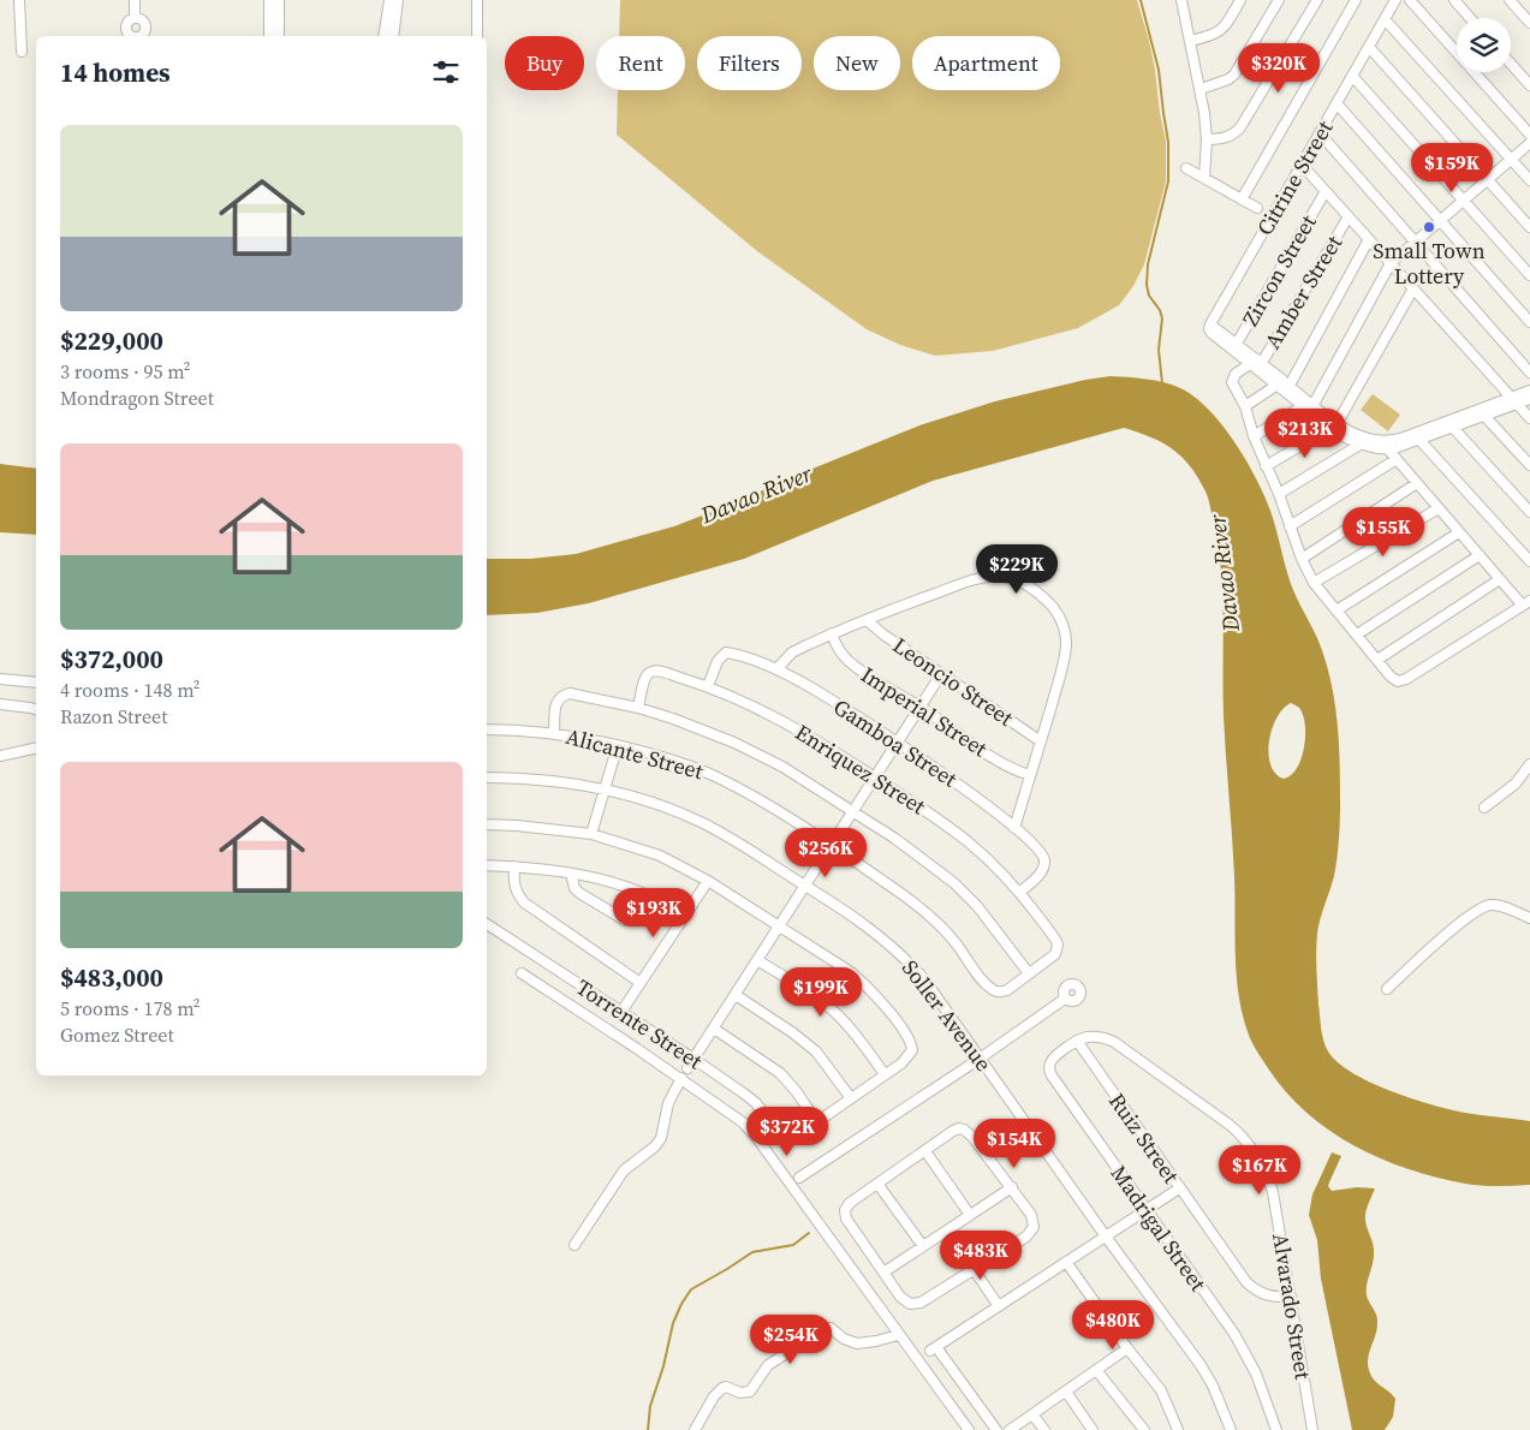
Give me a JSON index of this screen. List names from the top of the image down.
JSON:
{
  "streets": {
    "street": [
      "Citrine Street",
      "Zircon Street",
      "Amber Street",
      "Leoncio Street",
      "Imperial Street",
      "Gamboa Street",
      "Alicante Street",
      "Enriquez Street",
      "Soller Avenue",
      "Torrente Street",
      "Ruiz Street",
      "Madrigal Street",
      "Alvarado Street"
    ]
  },
  "crossings": [
    ["Citrine Street", "Zircon Street"],
    ["Gamboa Street", "Enriquez Street"],
    ["Alicante Street", "Enriquez Street"],
    ["Ruiz Street", "Madrigal Street"],
    ["Ruiz Street", "Alvarado Street"],
    ["Madrigal Street", "Alvarado Street"]
  ],
  "water": ["Davao River"],
  "places": ["Small Town Lottery"],
  "page": {
    "chip": [
      "Buy",
      "Rent",
      "Filters",
      "New",
      "Apartment"
    ],
    "heading": "14 homes",
    "price": [
      "$320K",
      "$159K",
      "$213K",
      "$155K",
      "$229K",
      "$256K",
      "$193K",
      "$199K",
      "$372K",
      "$154K",
      "$167K",
      "$483K",
      "$480K",
      "$254K"
    ],
    "list": [
      {
        "name": "$229,000",
        "note": "3 rooms · 95 m² · Mondragon Street"
      },
      {
        "name": "$372,000",
        "note": "4 rooms · 148 m² · Razon Street"
      },
      {
        "name": "$483,000",
        "note": "5 rooms · 178 m² · Gomez Street"
      }
    ]
  }
}
